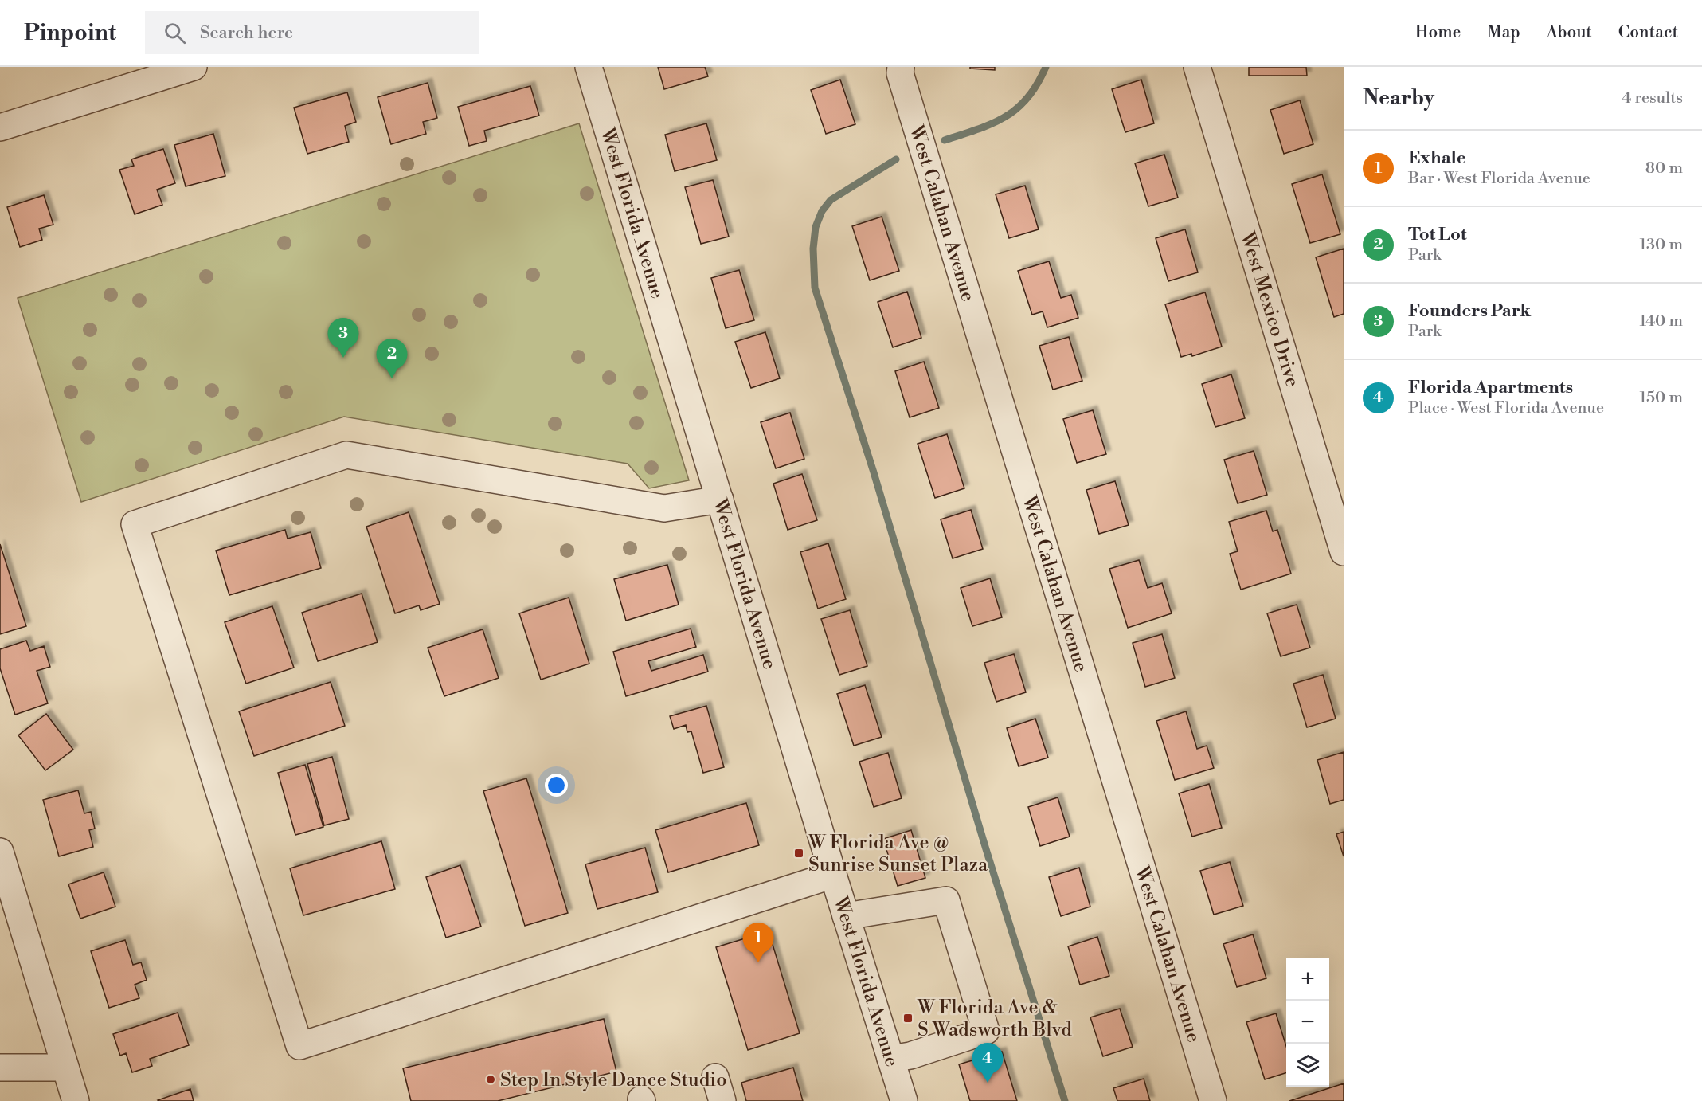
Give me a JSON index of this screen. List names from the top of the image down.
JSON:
{
  "streets": {
    "street": ["West Florida Avenue", "West Calahan Avenue", "West Mexico Drive"]
  },
  "places": {
    "transit": ["W Florida Ave @ Sunrise Sunset Plaza", "W Florida Ave & S Wadsworth Blvd"],
    "other": ["Step In Style Dance Studio"]
  },
  "page": {
    "header": "Pinpoint",
    "search": "Search here",
    "nav": [
      "Home",
      "Map",
      "About",
      "Contact"
    ],
    "heading": ["Nearby", "4 results"],
    "list": [
      {
        "mark": "1",
        "name": "Exhale",
        "note": "Bar · West Florida Avenue",
        "value": "80 m"
      },
      {
        "mark": "2",
        "name": "Tot Lot",
        "note": "Park",
        "value": "130 m"
      },
      {
        "mark": "3",
        "name": "Founders Park",
        "note": "Park",
        "value": "140 m"
      },
      {
        "mark": "4",
        "name": "Florida Apartments",
        "note": "Place · West Florida Avenue",
        "value": "150 m"
      }
    ],
    "pins": [
      "3",
      "2",
      "1",
      "4"
    ],
    "map_buttons": ["+", "−"]
  }
}
